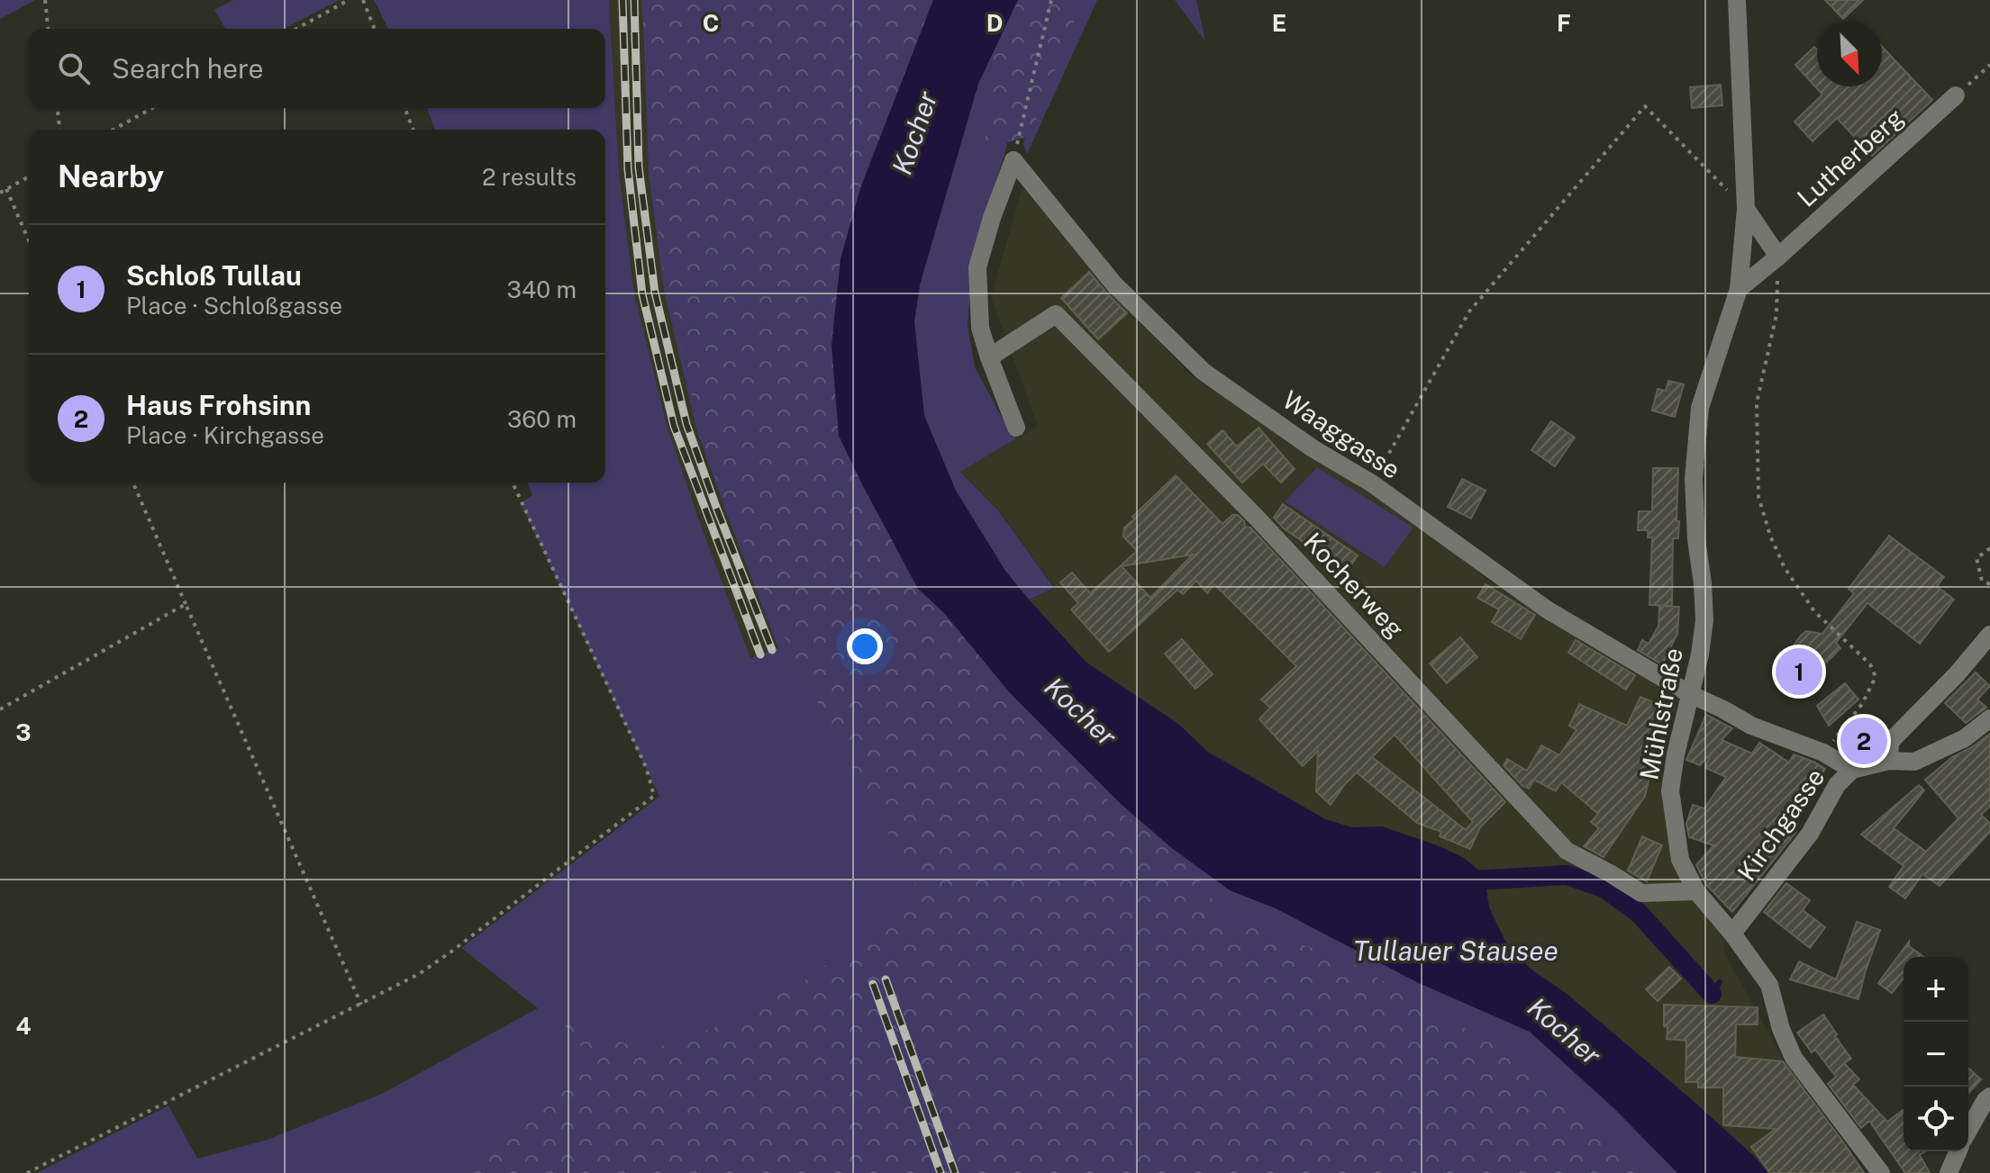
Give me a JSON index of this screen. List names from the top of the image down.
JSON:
{
  "streets": {
    "street": [
      "Lutherberg",
      "Waaggasse",
      "Kocherweg",
      "Mühlstraße",
      "Kirchgasse"
    ]
  },
  "crossings": [
    ["Lutherberg", "Mühlstraße"],
    ["Waaggasse", "Mühlstraße"],
    ["Waaggasse", "Kirchgasse"],
    ["Kocherweg", "Mühlstraße"],
    ["Mühlstraße", "Kirchgasse"]
  ],
  "water": ["Kocher", "Tullauer Stausee"],
  "north": "bottom right",
  "page": {
    "search": "Search here",
    "heading": ["Nearby", "2 results"],
    "list": [
      {
        "mark": "1",
        "name": "Schloß Tullau",
        "note": "Place · Schloßgasse",
        "value": "340 m"
      },
      {
        "mark": "2",
        "name": "Haus Frohsinn",
        "note": "Place · Kirchgasse",
        "value": "360 m"
      }
    ],
    "pins": ["1", "2"],
    "map_buttons": ["+", "−"]
  },
  "grid": {
    "columns": [
      "C",
      "D",
      "E",
      "F"
    ],
    "rows": ["3", "4"]
  }
}
